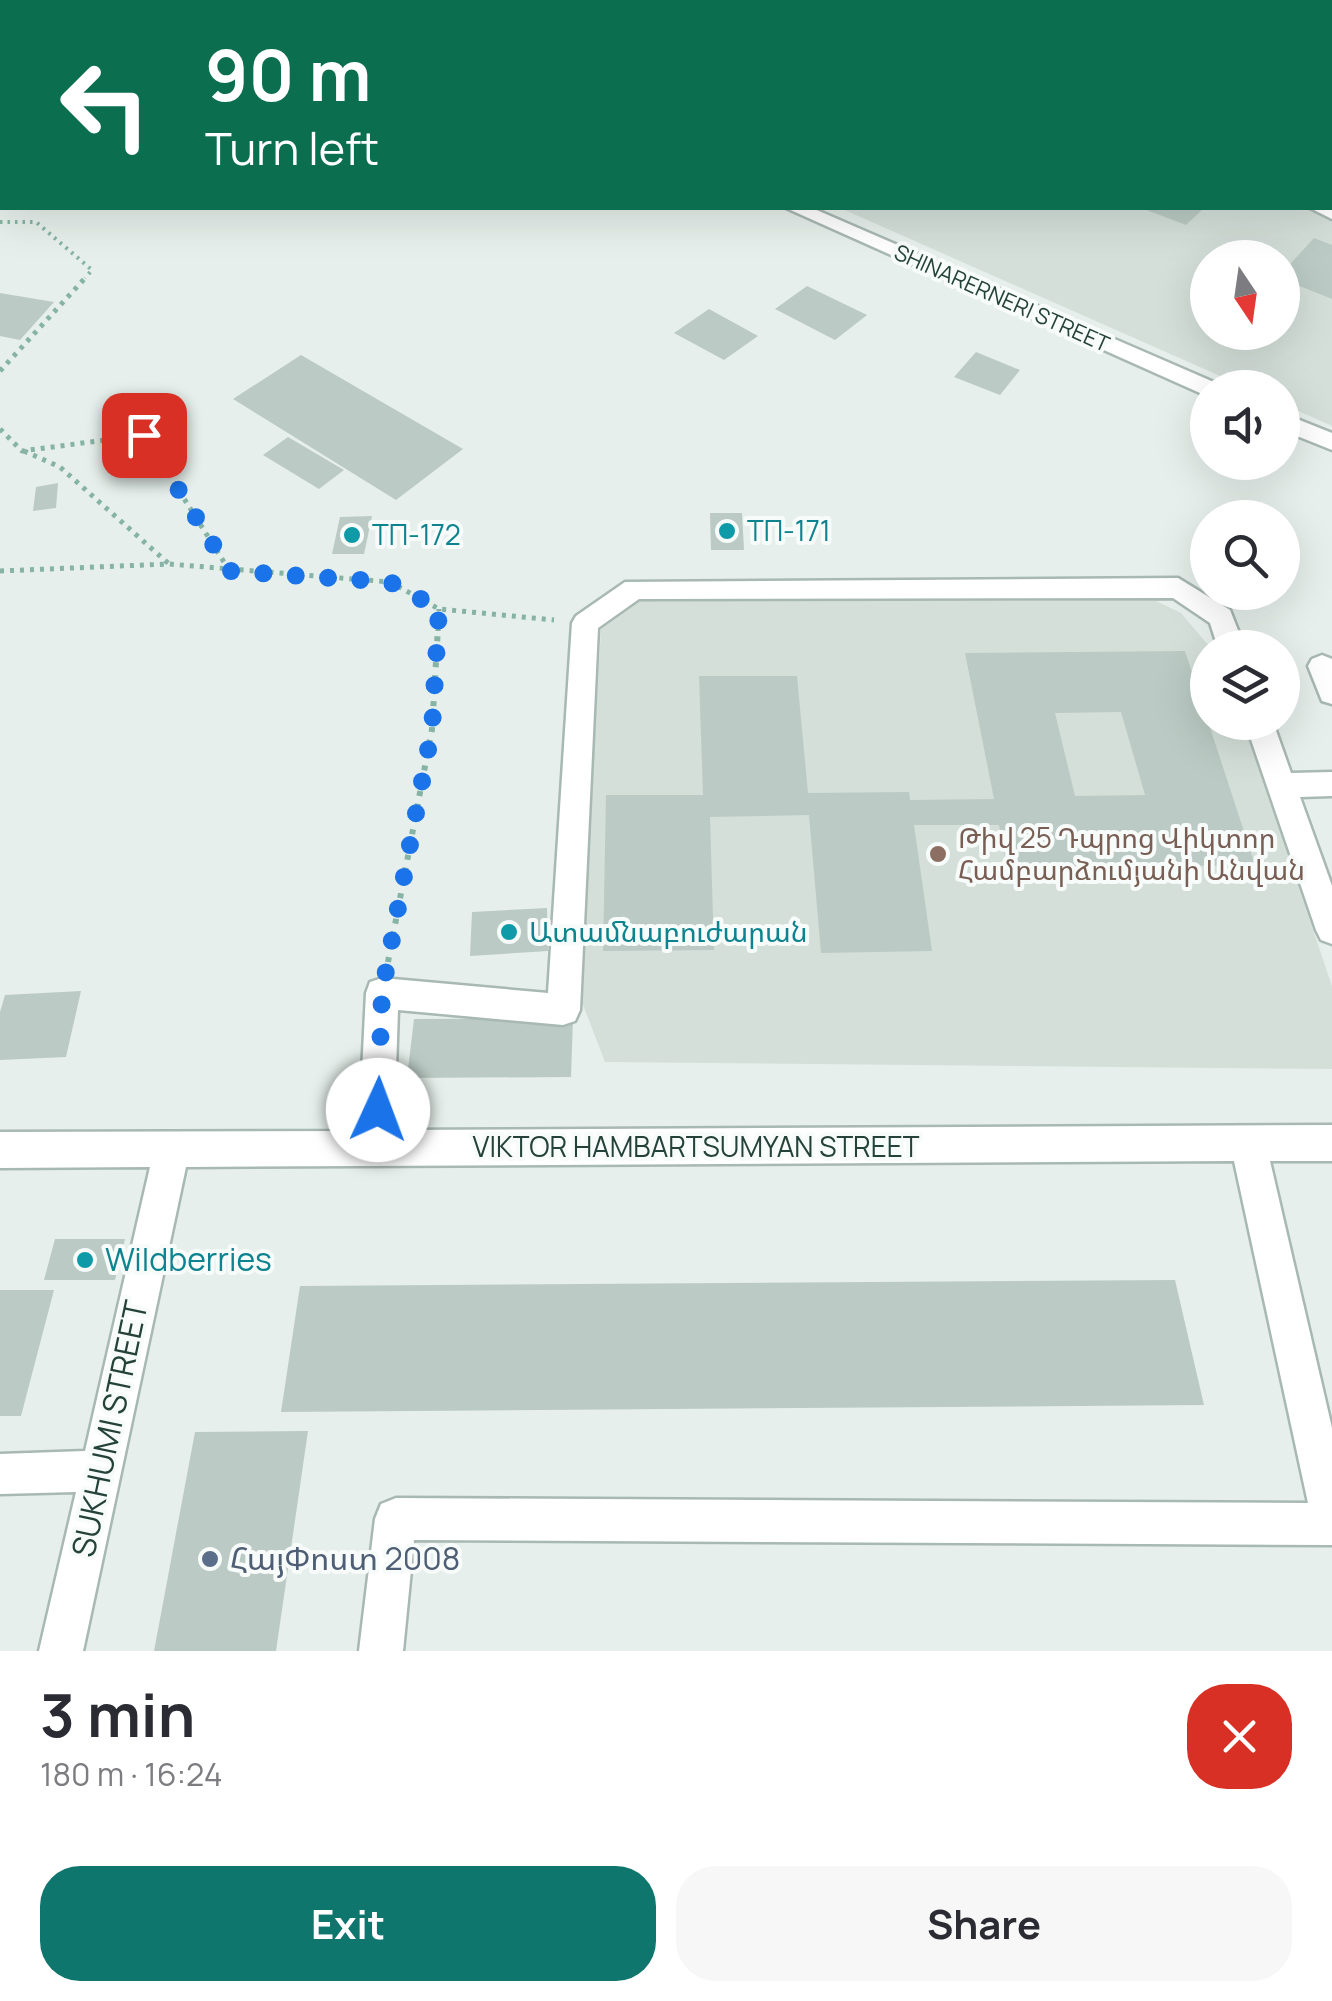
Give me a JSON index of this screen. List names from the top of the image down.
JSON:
{
  "streets": {
    "street": ["SHINARERNERI STREET", "VIKTOR HAMBARTSUMYAN STREET", "SUKHUMI STREET"]
  },
  "crossings": [
    ["VIKTOR HAMBARTSUMYAN STREET", "SUKHUMI STREET"]
  ],
  "places": [
    "ТП-171",
    "ТП-172",
    "Թիվ 25 Դպրոց Վիկտոր Համբարձումյանի Անվան",
    "Ատամնաբուժարան",
    "Wildberries",
    "ՀայՓոստ 2008"
  ],
  "north": "bottom",
  "page": {
    "turn": ["90 m", "Turn left"],
    "heading": ["3 min", "180 m · 16:24"],
    "buttons": ["Exit", "Share"]
  }
}
